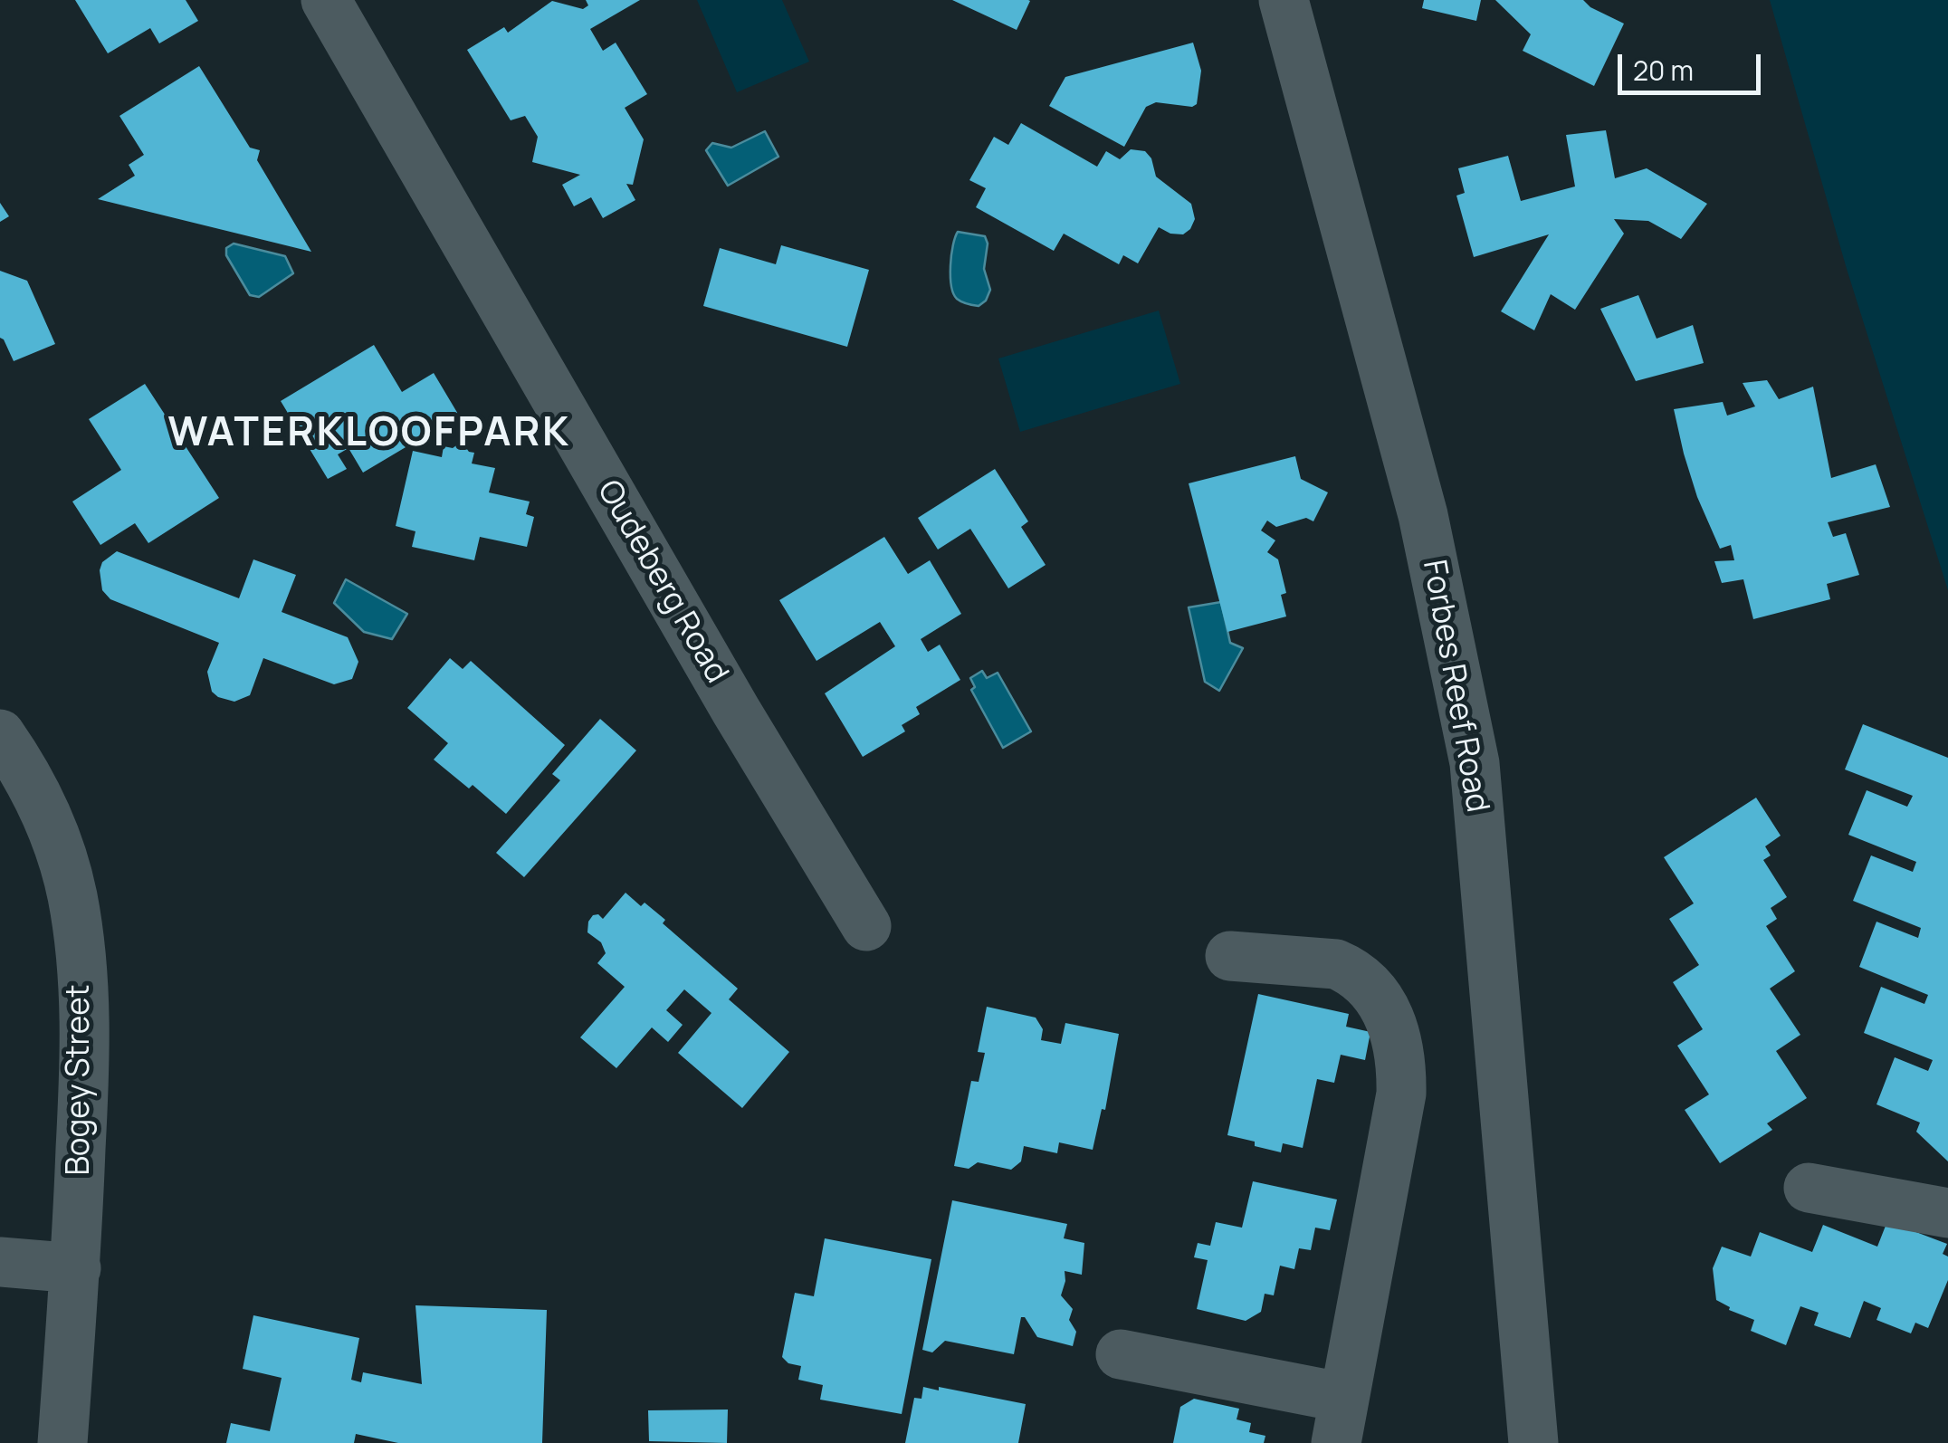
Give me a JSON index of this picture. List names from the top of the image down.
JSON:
{
  "streets": {
    "street": ["Oudeberg Road", "Forbes Reef Road", "Bogey Street"]
  },
  "districts": ["WATERKLOOFPARK"],
  "scale_bar": "20 m"
}
